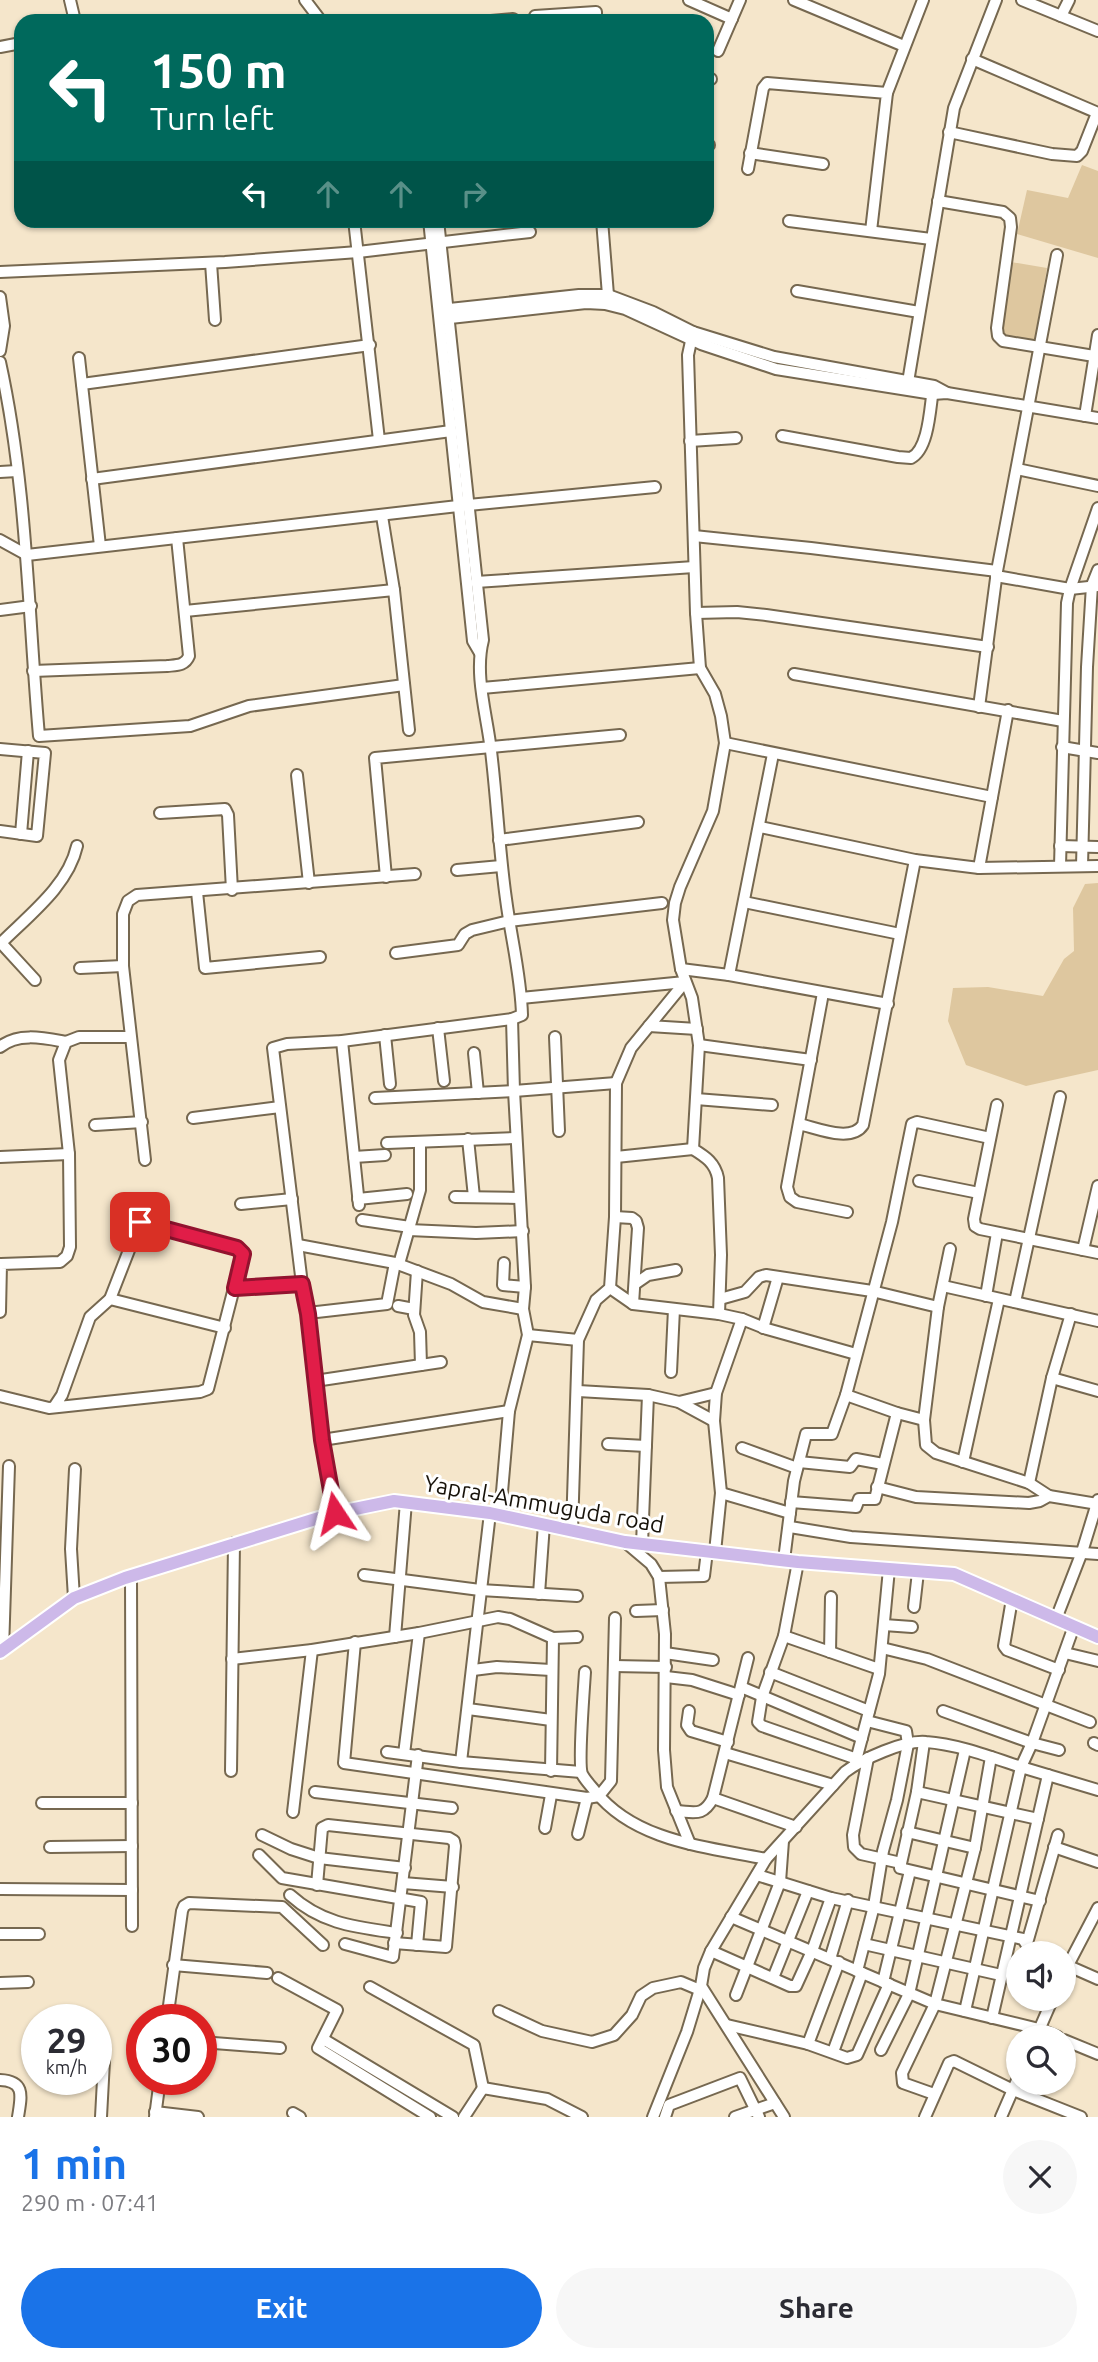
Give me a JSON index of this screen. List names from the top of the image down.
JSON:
{
  "streets": {
    "main road": ["Yapral-Ammuguda road"]
  },
  "page": {
    "turn": ["150 m", "Turn left"],
    "speed": "29 km/h",
    "limit": "30",
    "heading": ["1 min", "290 m · 07:41"],
    "buttons": ["Exit", "Share"]
  }
}
